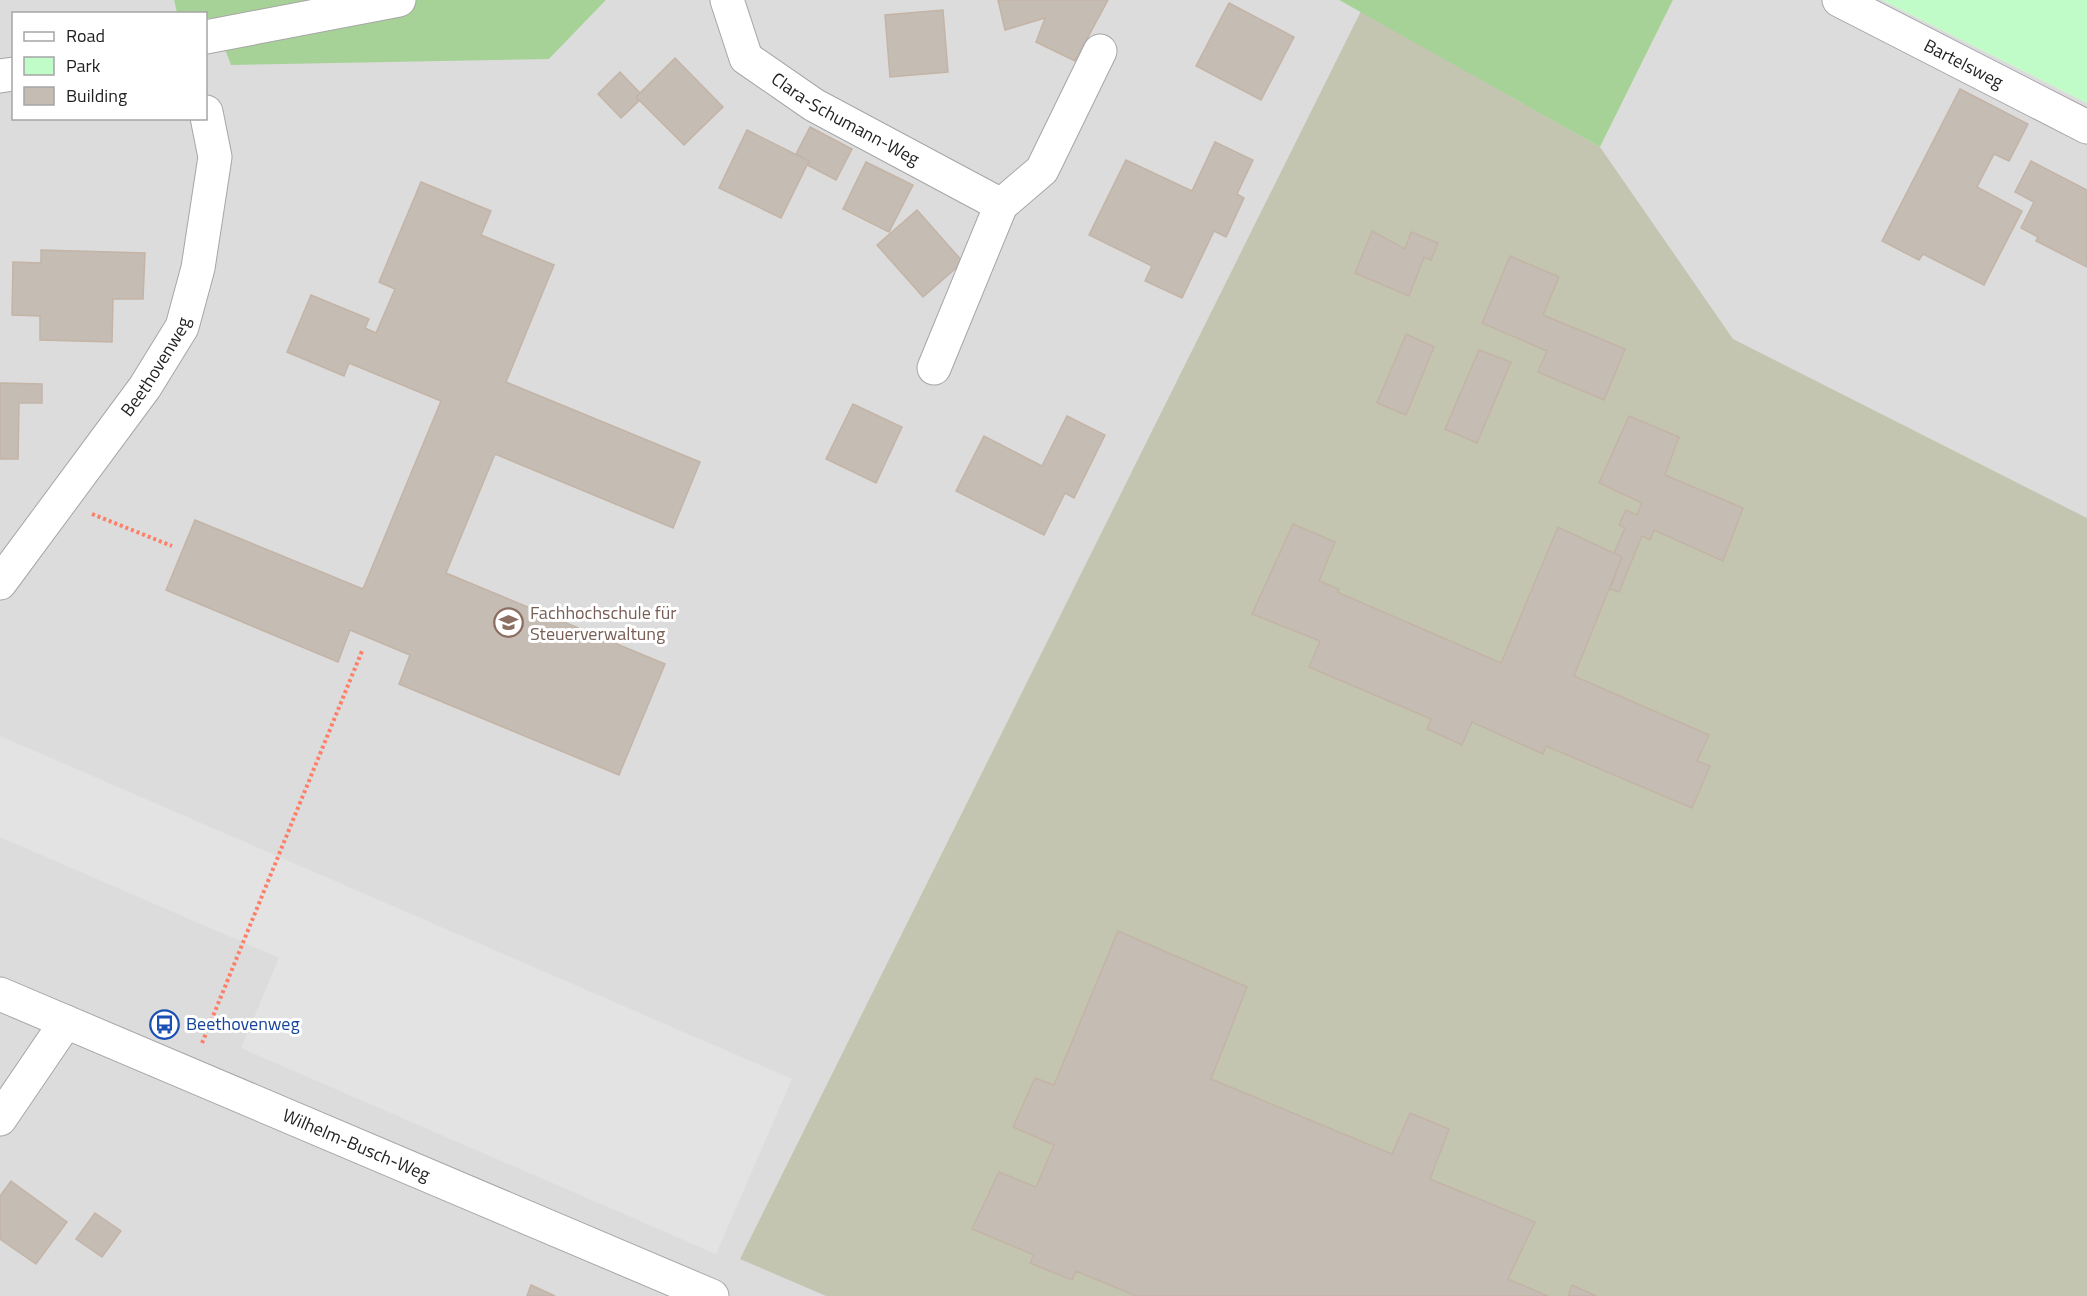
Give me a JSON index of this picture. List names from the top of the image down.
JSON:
{
  "streets": {
    "street": [
      "Bartelsweg",
      "Clara-Schumann-Weg",
      "Beethovenweg",
      "Wilhelm-Busch-Weg"
    ]
  },
  "places": {
    "school or university": ["Fachhochschule für Steuerverwaltung"],
    "bus stop": ["Beethovenweg"]
  },
  "legend": ["Road", "Park", "Building"]
}
